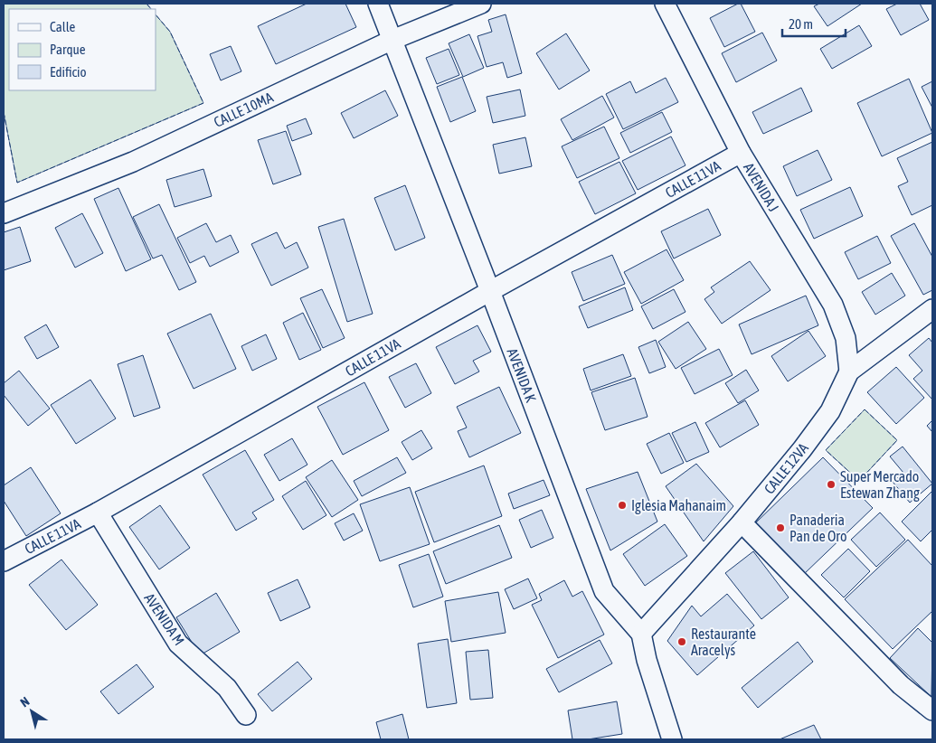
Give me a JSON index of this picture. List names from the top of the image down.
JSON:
{
  "streets": {
    "street": [
      "CALLE 10MA",
      "CALLE 11VA",
      "AVENIDA J",
      "AVENIDA K",
      "CALLE 12VA",
      "AVENIDA M"
    ]
  },
  "crossings": [
    ["CALLE 10MA", "AVENIDA K"],
    ["CALLE 11VA", "AVENIDA J"],
    ["CALLE 11VA", "AVENIDA K"],
    ["CALLE 11VA", "AVENIDA M"],
    ["AVENIDA J", "CALLE 12VA"],
    ["AVENIDA K", "CALLE 12VA"]
  ],
  "places": [
    "Super Mercado Estewan Zhang",
    "Iglesia Mahanaim",
    "Panaderia Pan de Oro",
    "Restaurante Aracelys"
  ],
  "legend": ["Calle", "Parque", "Edificio"],
  "scale_bar": "20 m",
  "north": "top left"
}
